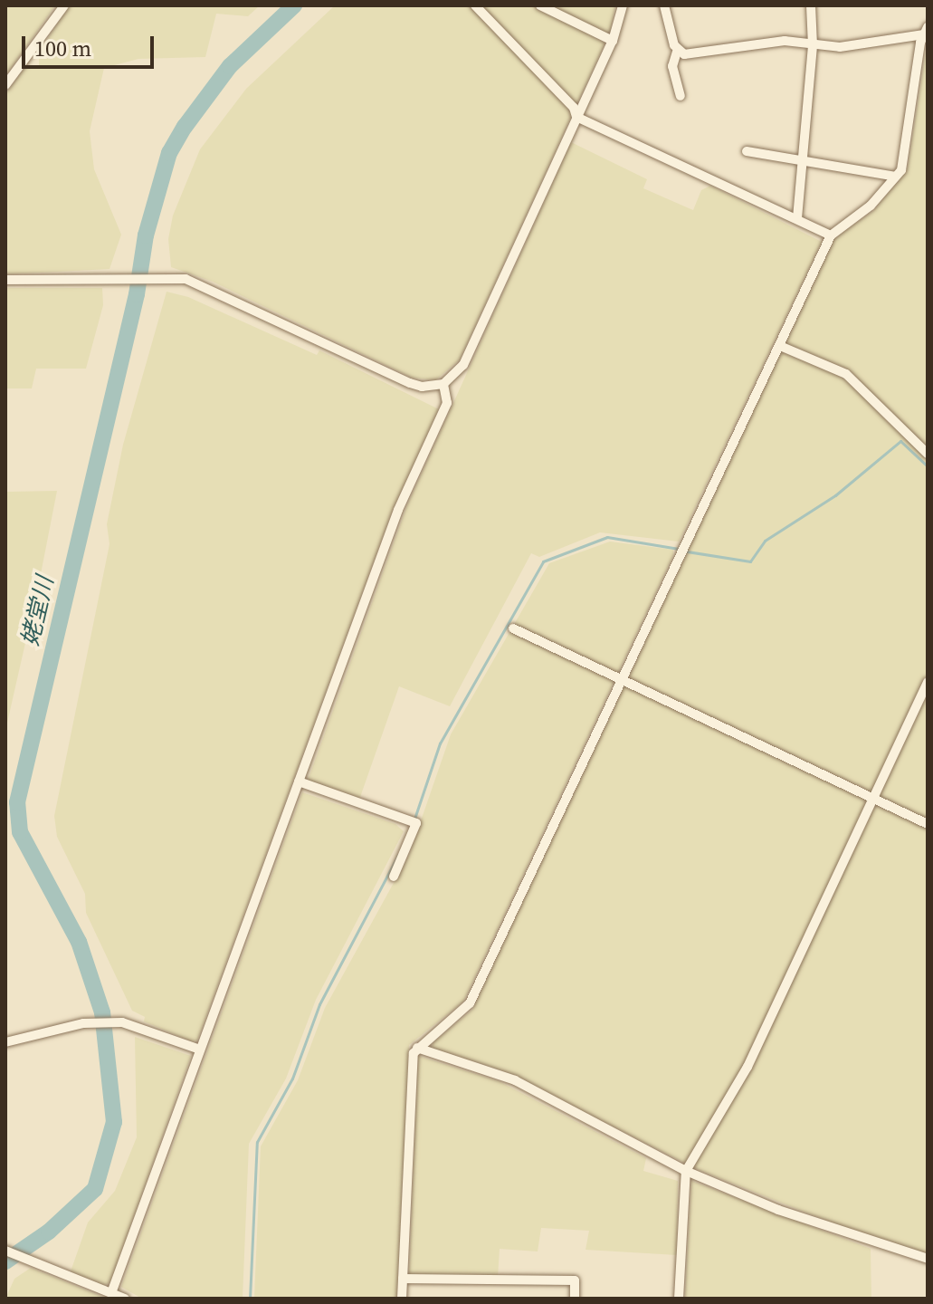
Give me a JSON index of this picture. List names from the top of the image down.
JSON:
{
  "water": ["姥堂川"],
  "scale_bar": "100 m"
}
